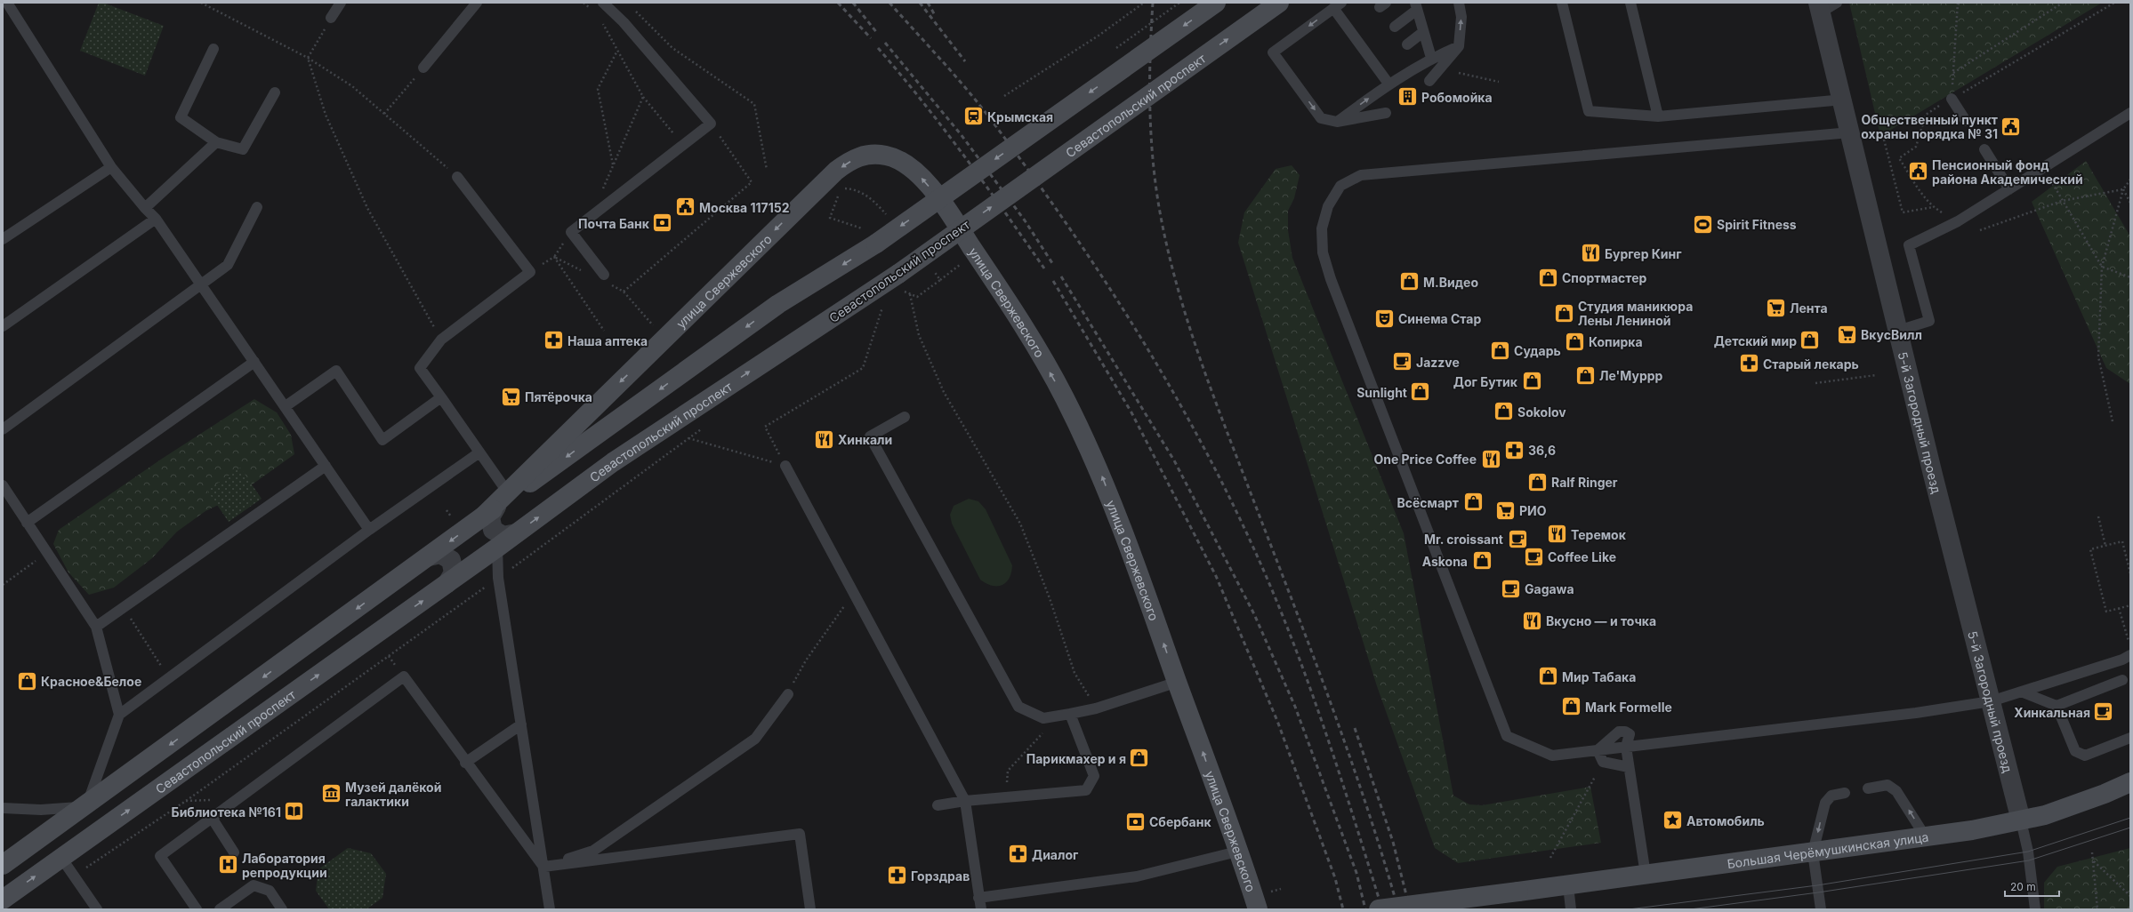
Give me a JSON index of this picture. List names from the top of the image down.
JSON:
{
  "streets": {
    "main road": ["Севастопольский проспект", "улица Свержевского", "Большая Черёмушкинская улица"],
    "street": ["5-й Загородный проезд"]
  },
  "crossings": [
    ["5-й Загородный проезд", "Большая Черёмушкинская улица"]
  ],
  "places": {
    "building": ["Робомойка"],
    "station": ["Крымская"],
    "public building": ["Общественный пункт охраны порядка № 31", "Пенсионный фонд района Академический", "Москва 117152"],
    "bank": ["Почта Банк", "Сбербанк"],
    "sports": ["Spirit Fitness"],
    "restaurant": [
      "Бургер Кинг",
      "Хинкали",
      "One Price Coffee",
      "Теремок",
      "Вкусно — и точка"
    ],
    "shop": [
      "Спортмастер",
      "М.Видео",
      "Студия маникюра Лены Лениной",
      "Детский мир",
      "Копирка",
      "Сударь",
      "Ле'Муррр",
      "Дог Бутик",
      "Sunlight",
      "Sokolov",
      "Ralf Ringer",
      "Всёсмарт",
      "Askona",
      "Мир Табака",
      "Красное&Белое",
      "Mark Formelle",
      "Парикмахер и я"
    ],
    "supermarket": [
      "Лента",
      "ВкусВилл",
      "Пятёрочка",
      "РИО"
    ],
    "theatre": ["Синема Стар"],
    "pharmacy": [
      "Наша аптека",
      "Старый лекарь",
      "36,6",
      "Диалог",
      "Горздрав"
    ],
    "cafe": [
      "Jazzve",
      "Mr. croissant",
      "Coffee Like",
      "Gagawa",
      "Хинкальная"
    ],
    "museum": ["Музей далёкой галактики"],
    "library": ["Библиотека №161"],
    "place": ["Автомобиль"],
    "hospital": ["Лаборатория репродукции"]
  },
  "scale_bar": "20 m"
}
